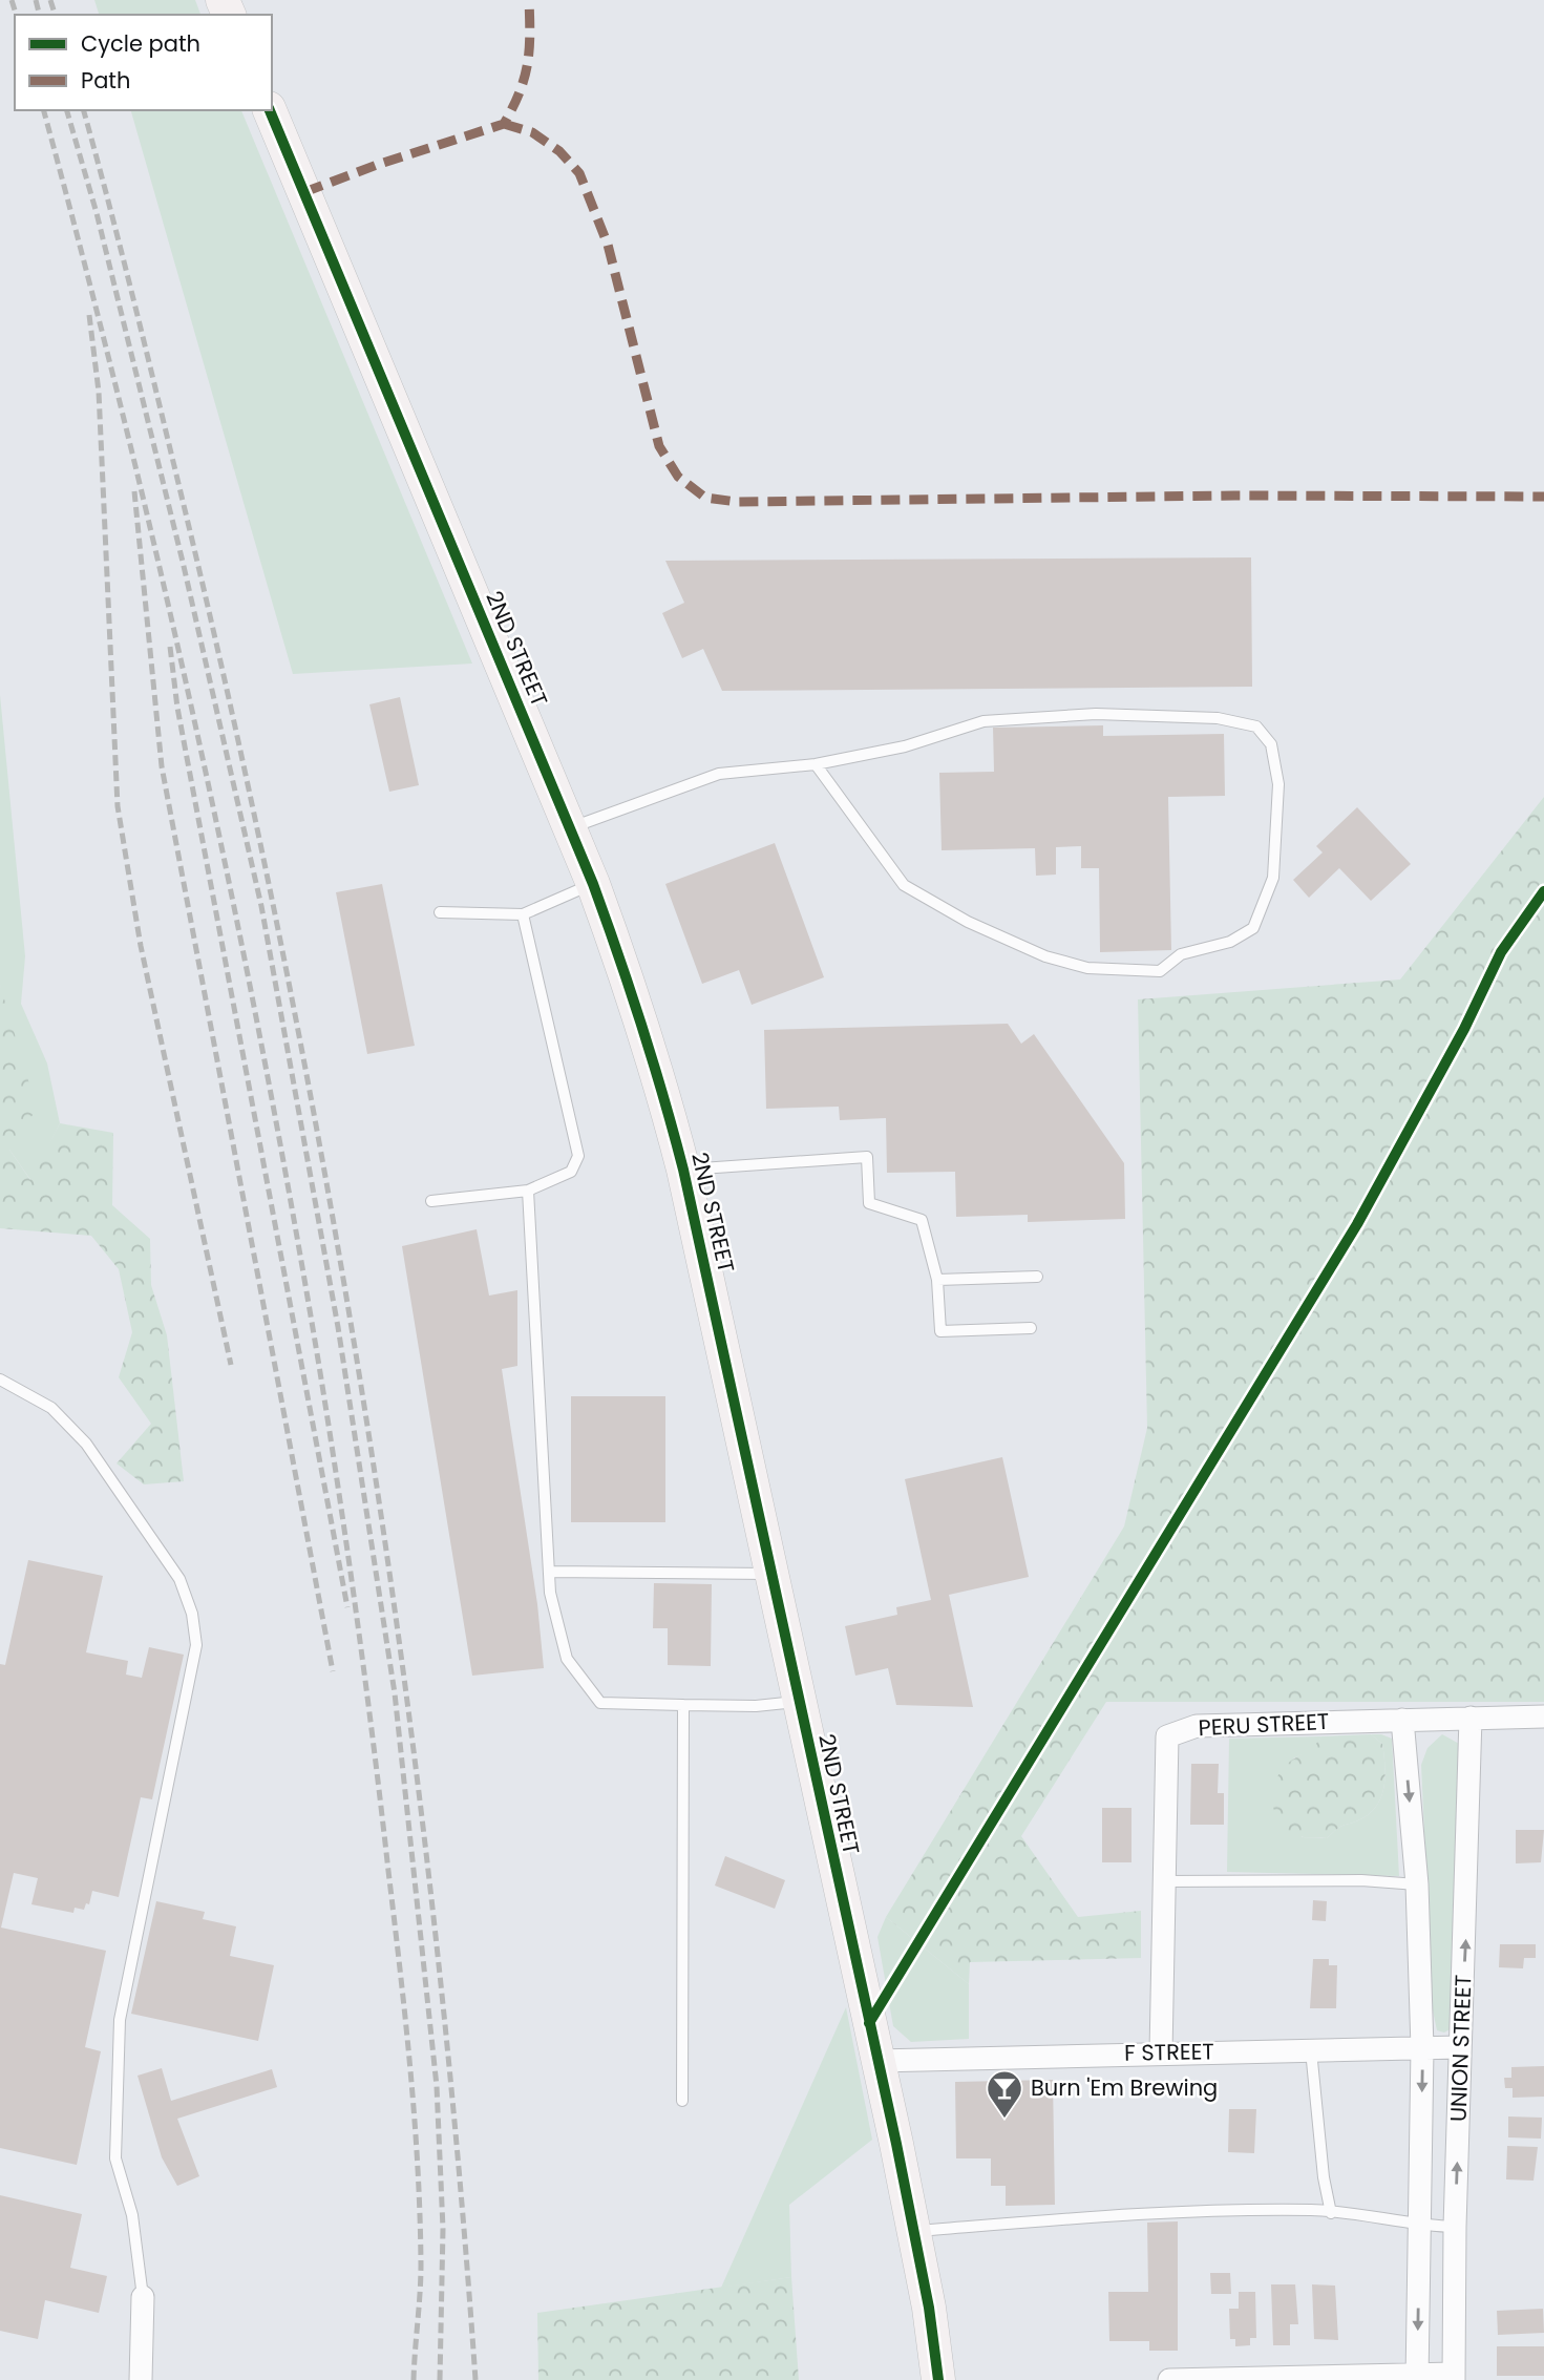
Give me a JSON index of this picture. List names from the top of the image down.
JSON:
{
  "streets": {
    "main road": ["2ND STREET"],
    "street": ["PERU STREET", "UNION STREET", "F STREET"]
  },
  "crossings": [
    ["2ND STREET", "F STREET"],
    ["PERU STREET", "UNION STREET"],
    ["PERU STREET", "F STREET"],
    ["UNION STREET", "F STREET"]
  ],
  "places": {
    "bar": ["Burn 'Em Brewing"]
  },
  "legend": ["Cycle path", "Path"]
}
